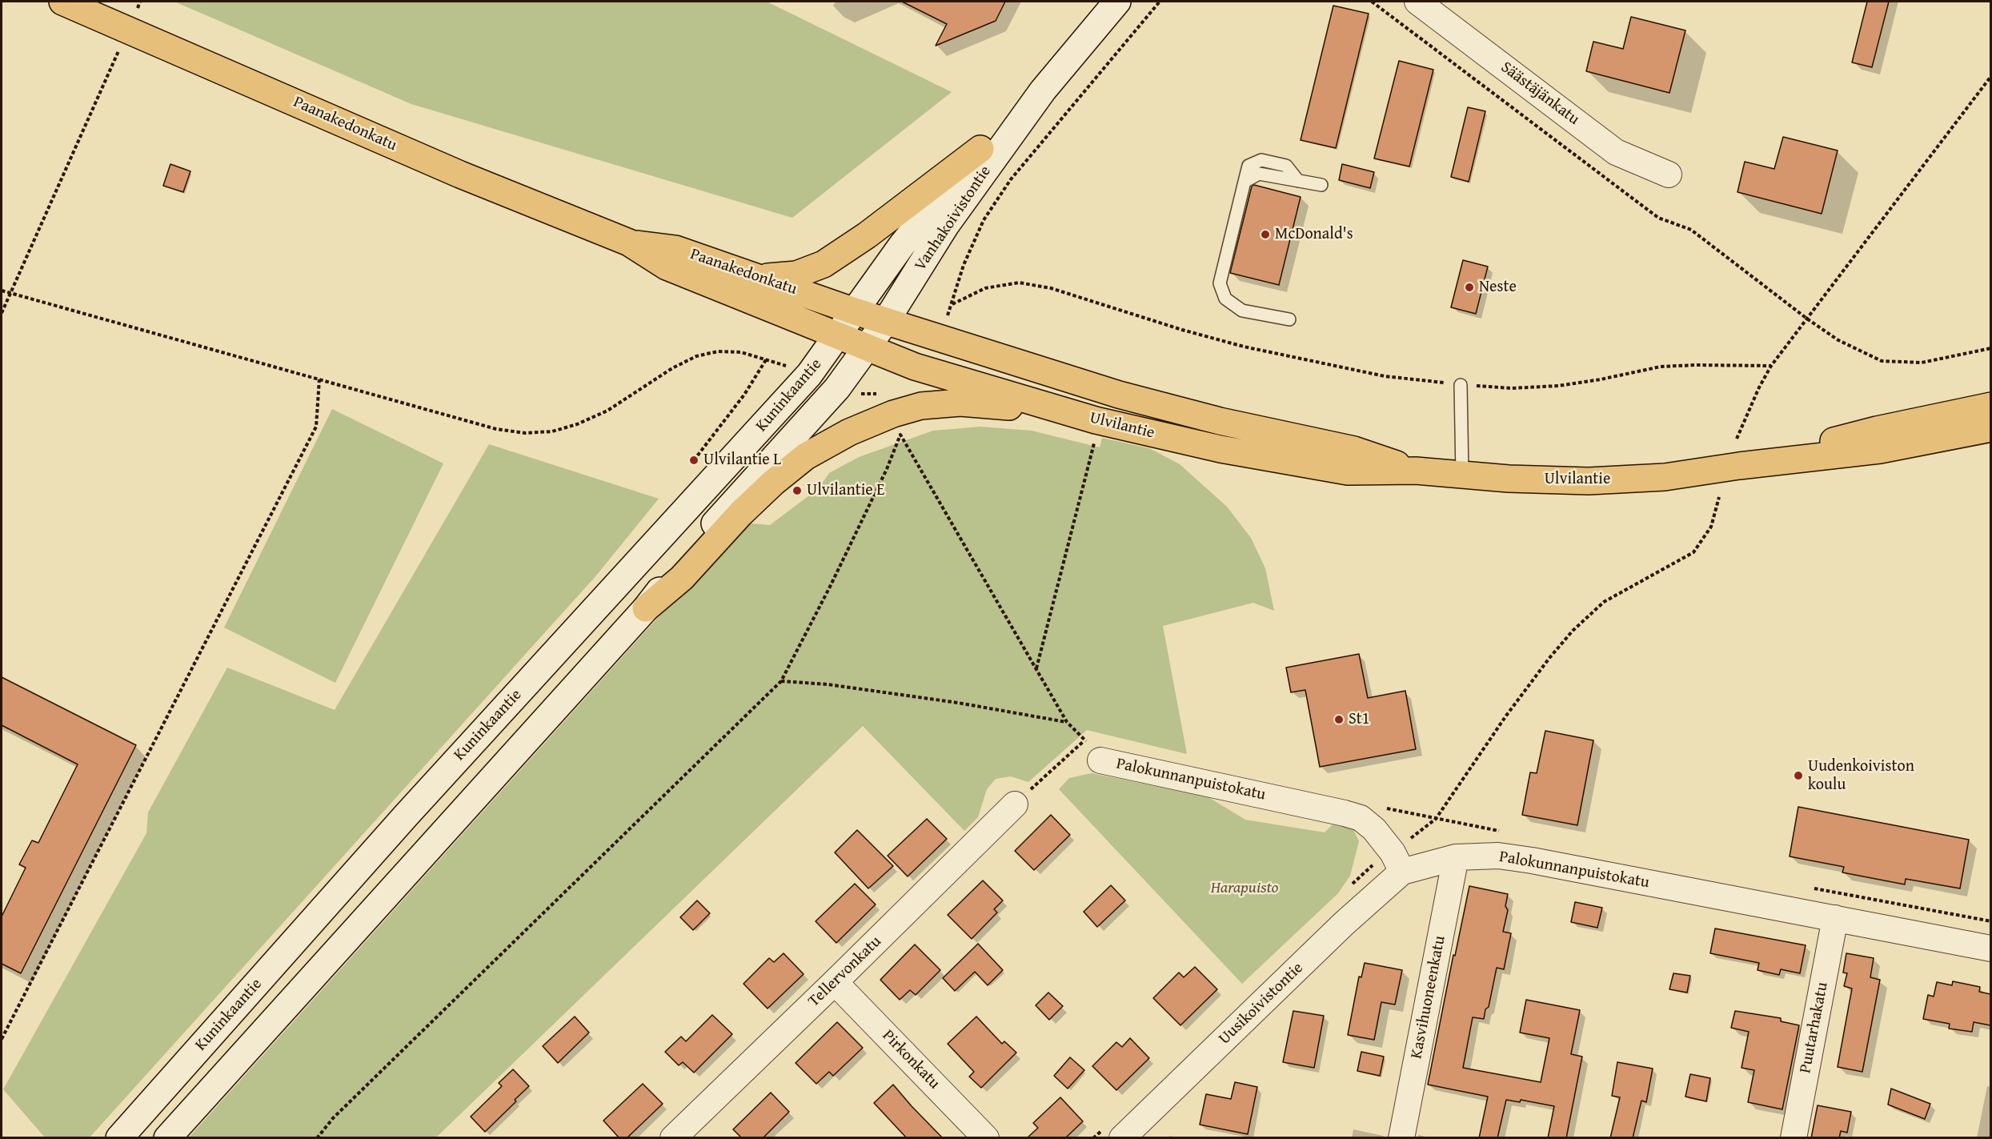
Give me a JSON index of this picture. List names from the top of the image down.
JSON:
{
  "streets": {
    "main road": [
      "Paanakedonkatu",
      "Vanhakoivistontie",
      "Kuninkaantie",
      "Ulvilantie"
    ],
    "street": [
      "Säästäjänkatu",
      "Palokunnanpuistokatu",
      "Tellervonkatu",
      "Kasvihuoneenkatu",
      "Uusikoivistontie",
      "Puutarhakatu",
      "Pirkonkatu"
    ]
  },
  "crossings": [
    ["Paanakedonkatu", "Vanhakoivistontie"],
    ["Paanakedonkatu", "Kuninkaantie"],
    ["Paanakedonkatu", "Ulvilantie"],
    ["Vanhakoivistontie", "Kuninkaantie"],
    ["Vanhakoivistontie", "Ulvilantie"],
    ["Kuninkaantie", "Ulvilantie"],
    ["Palokunnanpuistokatu", "Kasvihuoneenkatu"],
    ["Palokunnanpuistokatu", "Uusikoivistontie"],
    ["Palokunnanpuistokatu", "Puutarhakatu"],
    ["Tellervonkatu", "Pirkonkatu"]
  ],
  "parks": ["Harapuisto"],
  "places": [
    "McDonald's",
    "Neste",
    "Ulvilantie L",
    "Ulvilantie E",
    "St1",
    "Uudenkoiviston koulu"
  ]
}
